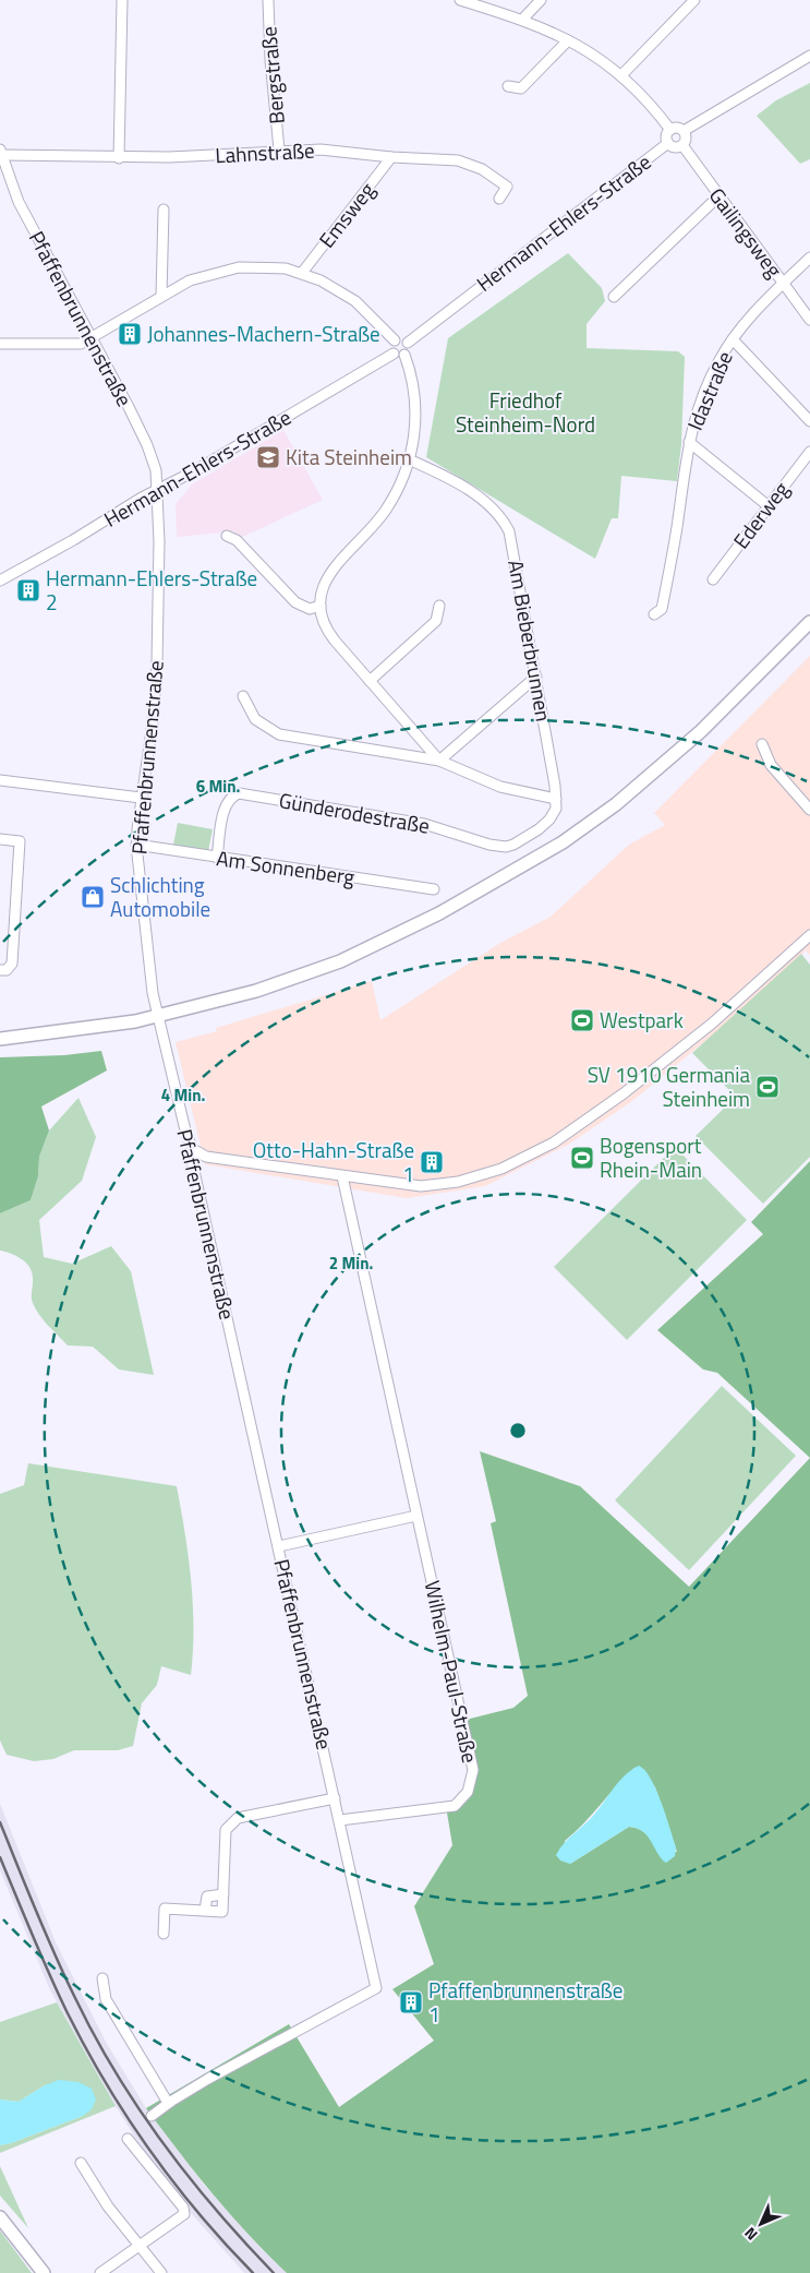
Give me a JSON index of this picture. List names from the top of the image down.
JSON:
{
  "streets": {
    "street": [
      "Bergstraße",
      "Lahnstraße",
      "Emsweg",
      "Hermann-Ehlers-Straße",
      "Gailingsweg",
      "Pfaffenbrunnenstraße",
      "Idastraße",
      "Ederweg",
      "Am Bieberbrunnen",
      "Günderodestraße",
      "Am Sonnenberg",
      "Wilhelm-Paul-Straße"
    ]
  },
  "crossings": [
    ["Bergstraße", "Lahnstraße"],
    ["Lahnstraße", "Emsweg"],
    ["Lahnstraße", "Pfaffenbrunnenstraße"],
    ["Hermann-Ehlers-Straße", "Gailingsweg"],
    ["Hermann-Ehlers-Straße", "Pfaffenbrunnenstraße"],
    ["Gailingsweg", "Idastraße"],
    ["Pfaffenbrunnenstraße", "Am Sonnenberg"],
    ["Pfaffenbrunnenstraße", "Wilhelm-Paul-Straße"],
    ["Am Bieberbrunnen", "Günderodestraße"],
    ["Günderodestraße", "Am Sonnenberg"]
  ],
  "parks": ["Friedhof Steinheim-Nord"],
  "places": {
    "building": [
      "Johannes-Machern-Straße",
      "Hermann-Ehlers-Straße 2",
      "Otto-Hahn-Straße 1",
      "Pfaffenbrunnenstraße 1"
    ],
    "school or university": ["Kita Steinheim"],
    "shop": ["Schlichting Automobile"],
    "sports": ["Westpark", "SV 1910 Germania Steinheim", "Bogensport Rhein-Main"]
  },
  "north": "bottom left",
  "rings": ["6 Min.", "4 Min.", "2 Min."]
}
